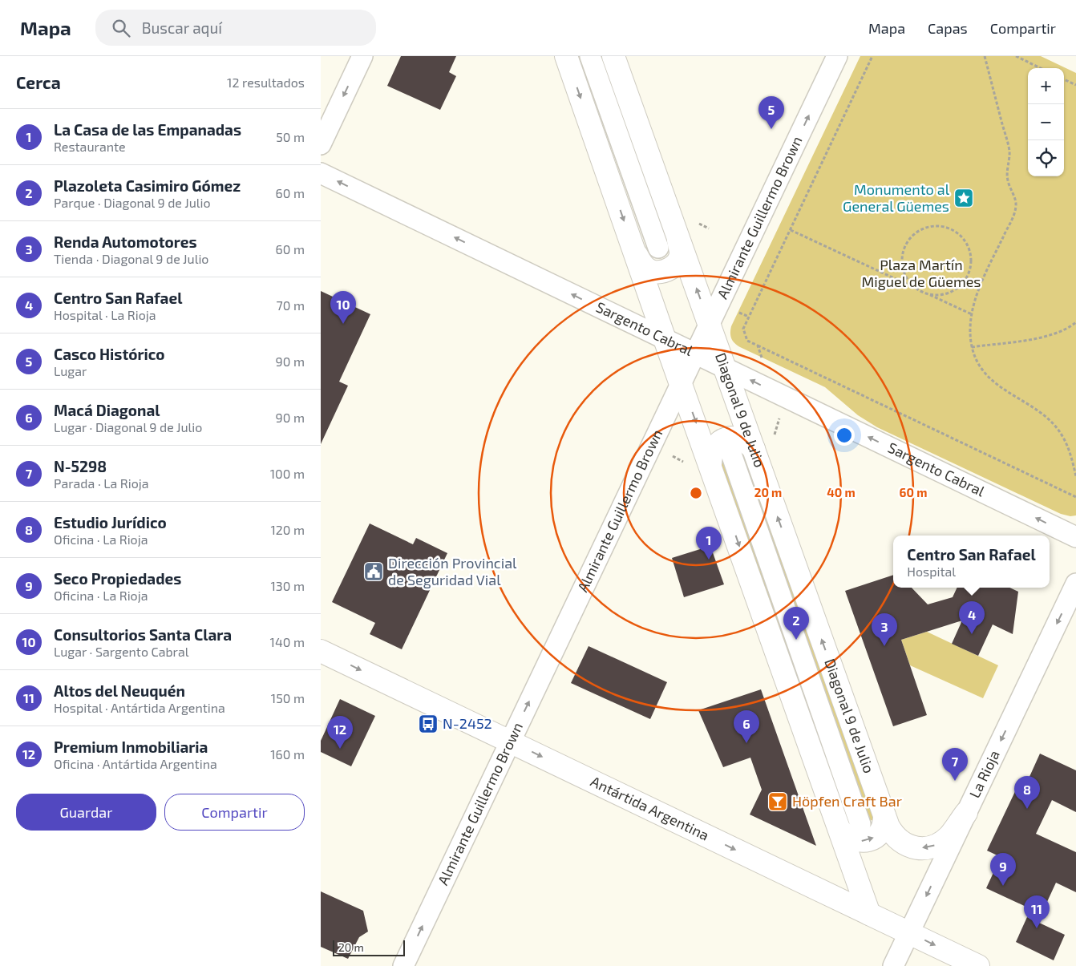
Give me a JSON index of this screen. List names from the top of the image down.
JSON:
{
  "streets": {
    "main road": ["Diagonal 9 de Julio", "Antártida Argentina"],
    "street": ["Almirante Guillermo Brown", "Sargento Cabral", "La Rioja"]
  },
  "crossings": [
    ["Almirante Guillermo Brown", "Sargento Cabral"],
    ["Almirante Guillermo Brown", "Diagonal 9 de Julio"],
    ["Almirante Guillermo Brown", "Antártida Argentina"],
    ["Sargento Cabral", "Diagonal 9 de Julio"],
    ["Diagonal 9 de Julio", "La Rioja"],
    ["La Rioja", "Antártida Argentina"]
  ],
  "one_way": [
    "Almirante Guillermo Brown",
    "Sargento Cabral",
    "La Rioja",
    "Antártida Argentina"
  ],
  "parks": ["Plaza Martín Miguel de Güemes"],
  "places": {
    "place": ["Monumento al General Güemes"],
    "public building": ["Dirección Provincial de Seguridad Vial"],
    "bus stop": ["N-2452"],
    "bar": ["Höpfen Craft Bar"]
  },
  "scale_bar": "20 m",
  "page": {
    "header": "Mapa",
    "search": "Buscar aquí",
    "nav": ["Mapa", "Capas", "Compartir"],
    "heading": ["Cerca", "12 resultados"],
    "map_buttons": ["+", "−"],
    "pins": [
      "5",
      "10",
      "1",
      "4",
      "2",
      "3",
      "6",
      "12",
      "7",
      "8",
      "9",
      "11"
    ],
    "list": [
      {
        "mark": "1",
        "name": "La Casa de las Empanadas",
        "note": "Restaurante",
        "value": "50 m"
      },
      {
        "mark": "2",
        "name": "Plazoleta Casimiro Gómez",
        "note": "Parque · Diagonal 9 de Julio",
        "value": "60 m"
      },
      {
        "mark": "3",
        "name": "Renda Automotores",
        "note": "Tienda · Diagonal 9 de Julio",
        "value": "60 m"
      },
      {
        "mark": "4",
        "name": "Centro San Rafael",
        "note": "Hospital · La Rioja",
        "value": "70 m"
      },
      {
        "mark": "5",
        "name": "Casco Histórico",
        "note": "Lugar",
        "value": "90 m"
      },
      {
        "mark": "6",
        "name": "Macá Diagonal",
        "note": "Lugar · Diagonal 9 de Julio",
        "value": "90 m"
      },
      {
        "mark": "7",
        "name": "N-5298",
        "note": "Parada · La Rioja",
        "value": "100 m"
      },
      {
        "mark": "8",
        "name": "Estudio Jurídico",
        "note": "Oficina · La Rioja",
        "value": "120 m"
      },
      {
        "mark": "9",
        "name": "Seco Propiedades",
        "note": "Oficina · La Rioja",
        "value": "130 m"
      },
      {
        "mark": "10",
        "name": "Consultorios Santa Clara",
        "note": "Lugar · Sargento Cabral",
        "value": "140 m"
      },
      {
        "mark": "11",
        "name": "Altos del Neuquén",
        "note": "Hospital · Antártida Argentina",
        "value": "150 m"
      },
      {
        "mark": "12",
        "name": "Premium Inmobiliaria",
        "note": "Oficina · Antártida Argentina",
        "value": "160 m"
      }
    ],
    "popup": ["Centro San Rafael", "Hospital"],
    "buttons": ["Guardar", "Compartir"],
    "scale": "20 m"
  },
  "rings": ["20 m", "40 m", "60 m"]
}
